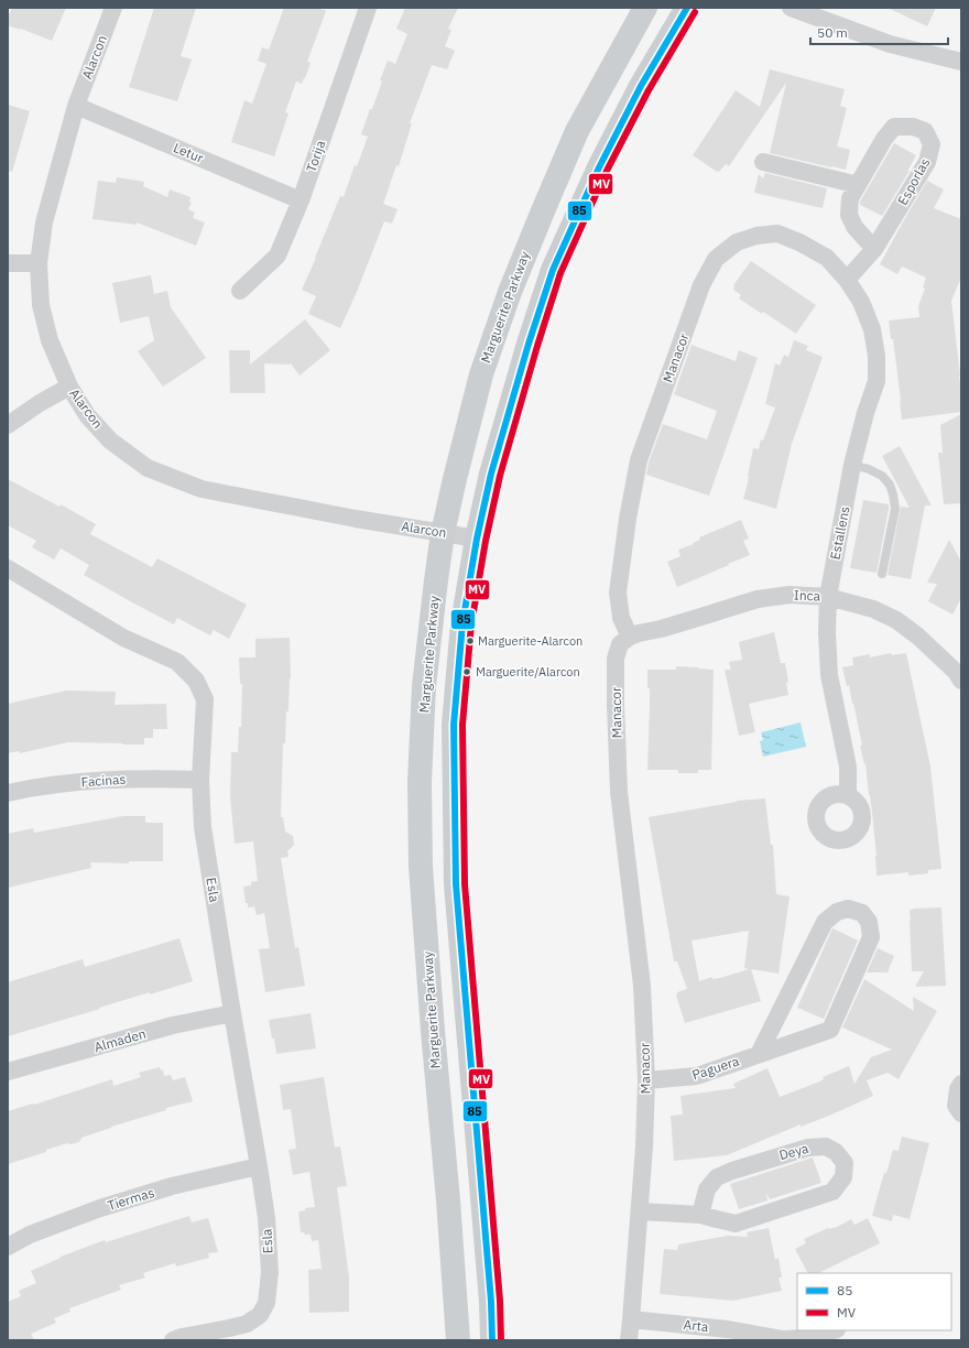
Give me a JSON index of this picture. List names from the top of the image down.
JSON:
{
  "streets": {
    "main road": ["Marguerite Parkway"],
    "street": [
      "Alarcon",
      "Letur",
      "Torija",
      "Esporlas",
      "Manacor",
      "Estallens",
      "Inca",
      "Facinas",
      "Esla",
      "Almaden",
      "Paguera",
      "Deya",
      "Tiermas",
      "Arta"
    ]
  },
  "crossings": [
    ["Alarcon", "Letur"],
    ["Alarcon", "Marguerite Parkway"],
    ["Letur", "Torija"],
    ["Esporlas", "Manacor"],
    ["Esporlas", "Estallens"],
    ["Manacor", "Estallens"],
    ["Manacor", "Inca"],
    ["Manacor", "Paguera"],
    ["Manacor", "Deya"],
    ["Manacor", "Arta"],
    ["Estallens", "Inca"],
    ["Facinas", "Esla"],
    ["Esla", "Almaden"],
    ["Esla", "Tiermas"]
  ],
  "places": ["Marguerite-Alarcon", "Marguerite/Alarcon"],
  "lines": ["transit line 85", "transit line MV"],
  "legend": ["85", "MV"],
  "scale_bar": "50 m"
}
